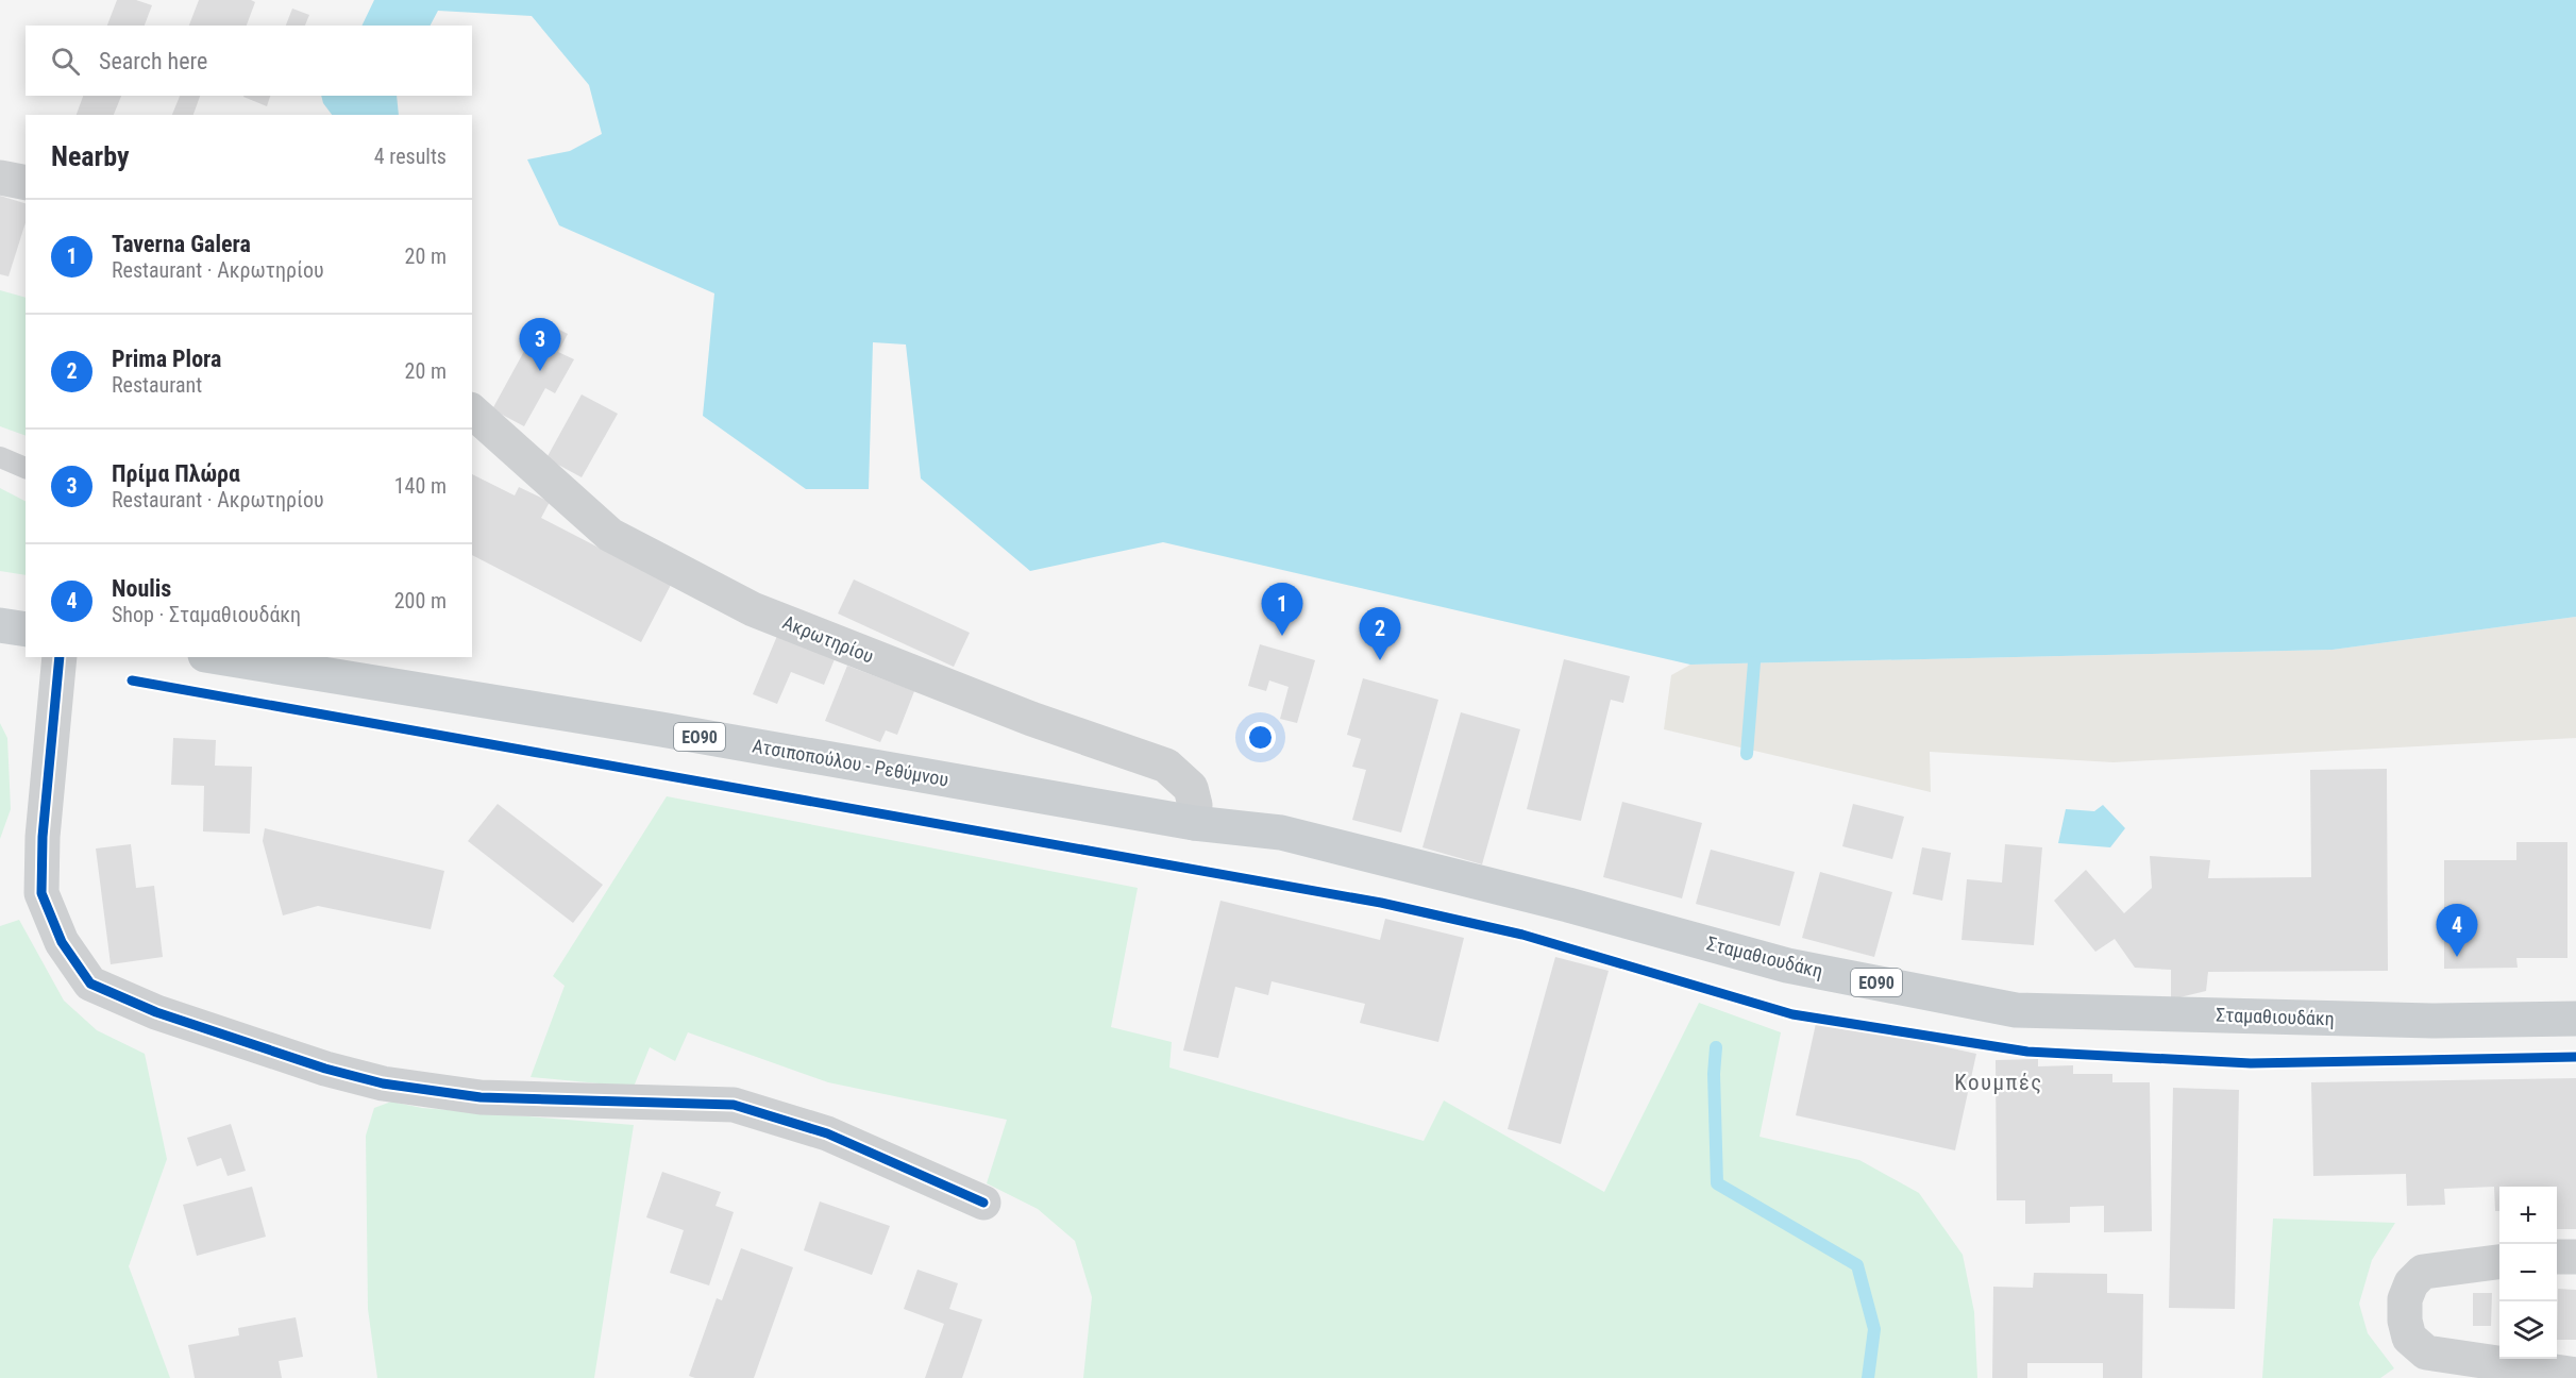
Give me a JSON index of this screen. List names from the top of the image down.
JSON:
{
  "streets": {
    "main road": ["ΕΟ90", "Ατσιποπούλου - Ρεθύμνου", "Σταμαθιουδάκη"],
    "street": ["Ακρωτηρίου"]
  },
  "crossings": [
    ["Ακρωτηρίου", "Ατσιποπούλου - Ρεθύμνου"],
    ["Ακρωτηρίου", "Σταμαθιουδάκη"],
    ["Ατσιποπούλου - Ρεθύμνου", "Σταμαθιουδάκη"]
  ],
  "districts": ["Κουμπές"],
  "page": {
    "search": "Search here",
    "heading": ["Nearby", "4 results"],
    "list": [
      {
        "mark": "1",
        "name": "Taverna Galera",
        "note": "Restaurant · Ακρωτηρίου",
        "value": "20 m"
      },
      {
        "mark": "2",
        "name": "Prima Plora",
        "note": "Restaurant",
        "value": "20 m"
      },
      {
        "mark": "3",
        "name": "Πρίμα Πλώρα",
        "note": "Restaurant · Ακρωτηρίου",
        "value": "140 m"
      },
      {
        "mark": "4",
        "name": "Noulis",
        "note": "Shop · Σταμαθιουδάκη",
        "value": "200 m"
      }
    ],
    "pins": [
      "3",
      "1",
      "2",
      "4"
    ],
    "map_buttons": ["+", "−"]
  }
}
